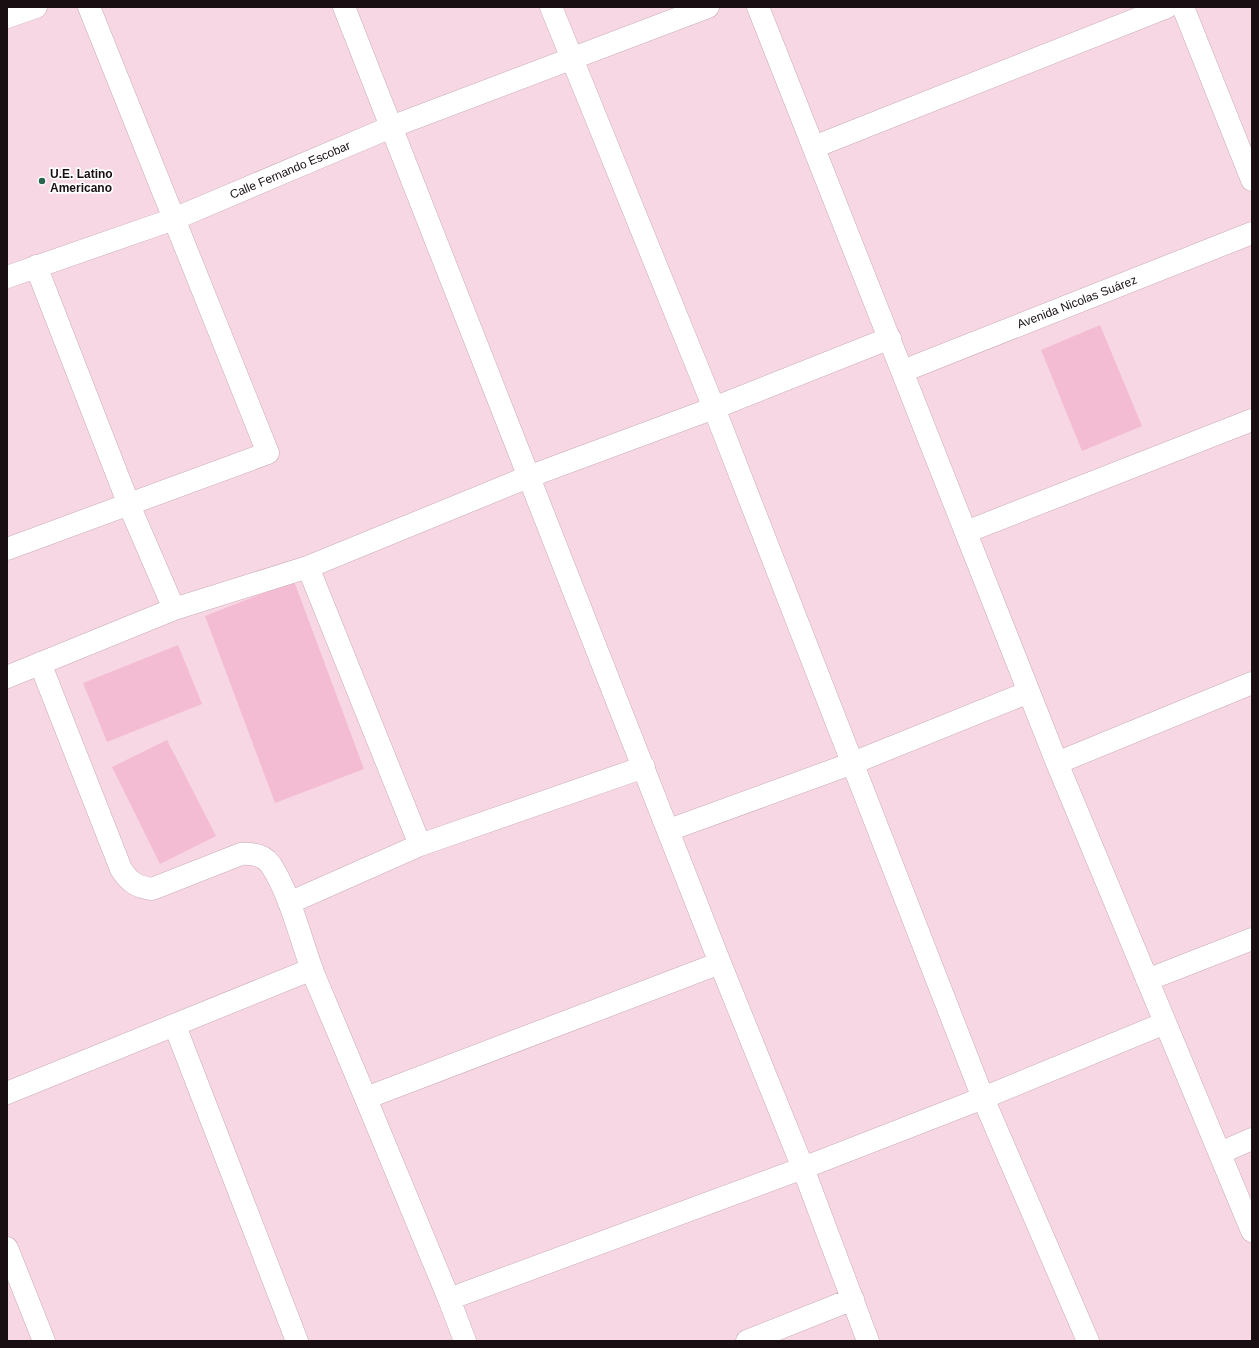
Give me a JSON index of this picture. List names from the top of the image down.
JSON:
{
  "streets": {
    "street": ["Calle Fernando Escobar", "Avenida Nicolas Suárez"]
  },
  "places": ["U.E. Latino Americano"]
}
